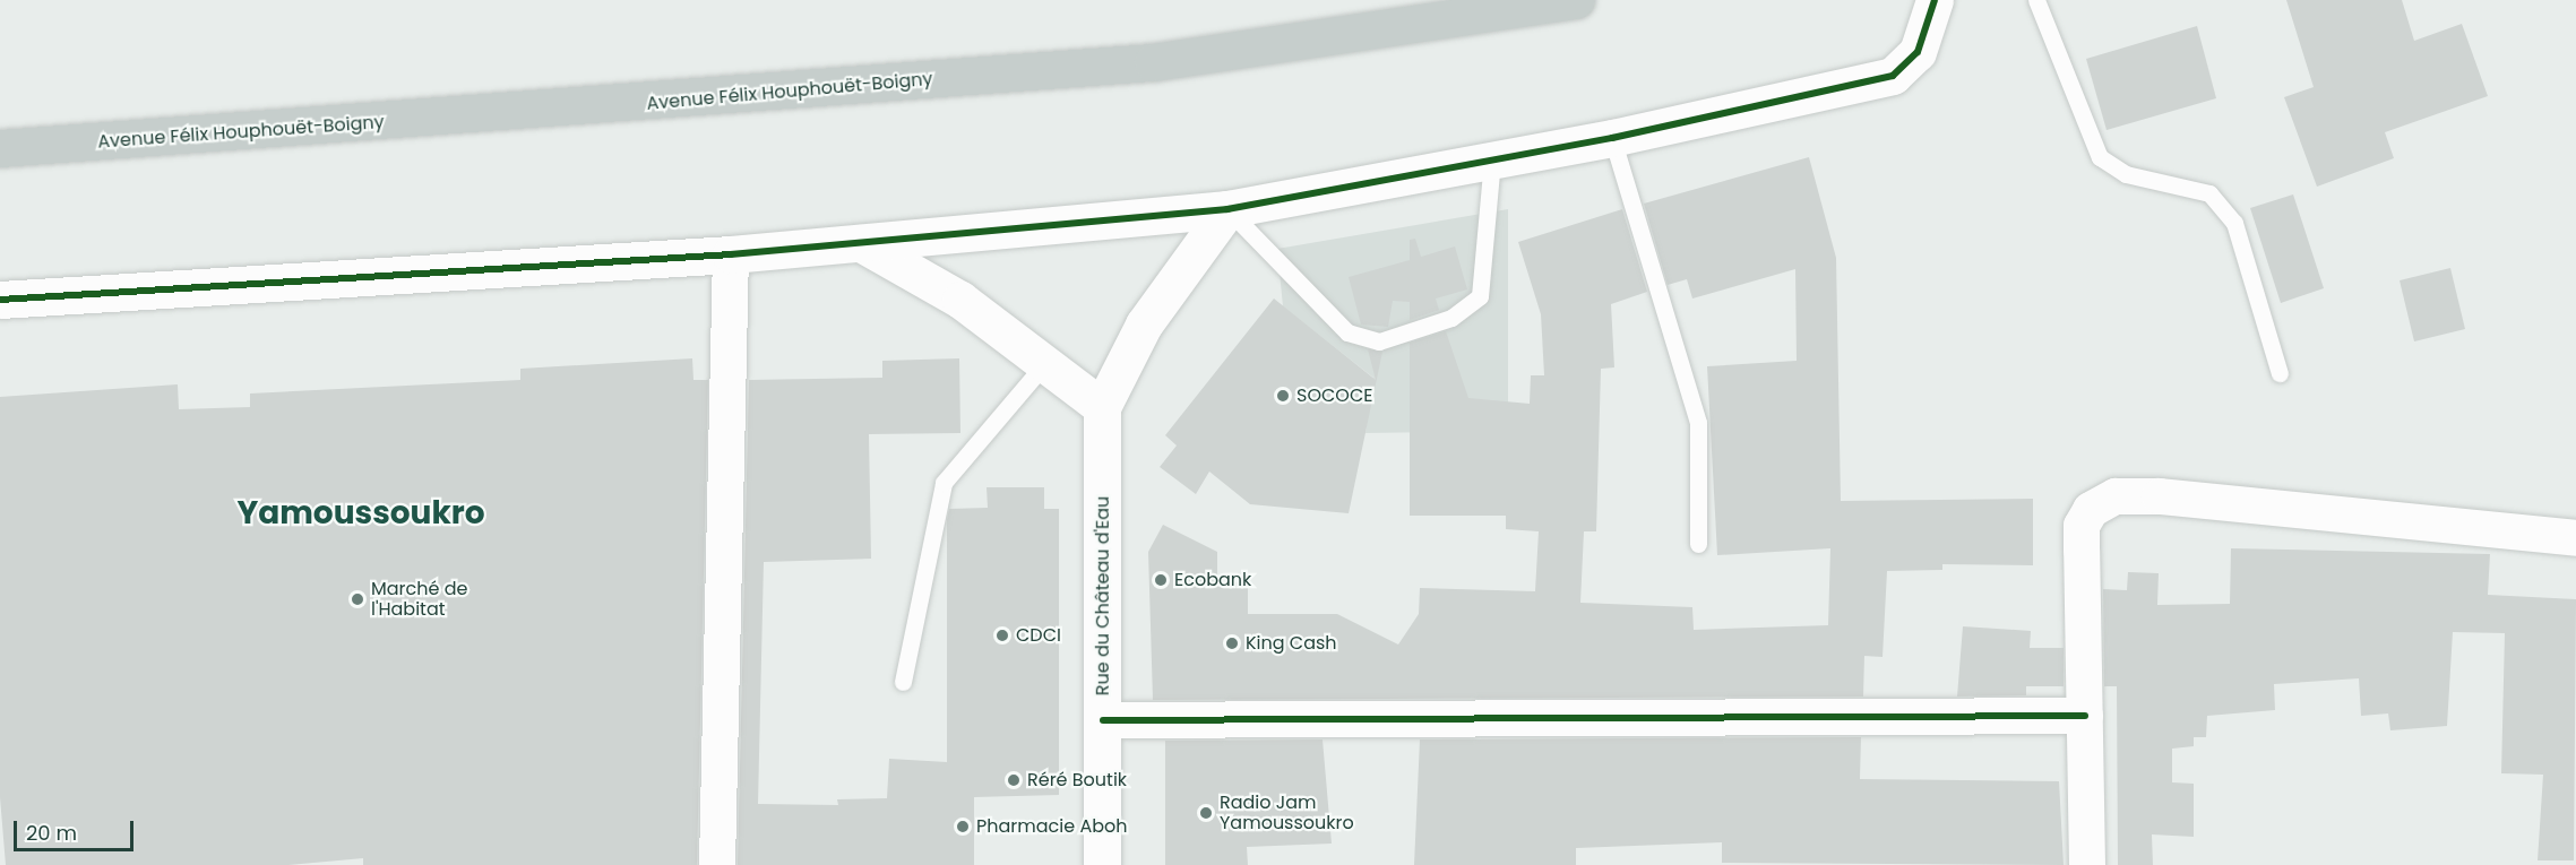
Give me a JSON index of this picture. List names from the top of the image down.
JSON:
{
  "streets": {
    "highway": ["Avenue Félix Houphouët-Boigny"],
    "street": ["Rue du Château d'Eau"]
  },
  "districts": ["Yamoussoukro"],
  "places": [
    "SOCOCE",
    "Ecobank",
    "Marché de l'Habitat",
    "CDCI",
    "King Cash",
    "Réré Boutik",
    "Radio Jam Yamoussoukro",
    "Pharmacie Aboh"
  ],
  "scale_bar": "20 m"
}
